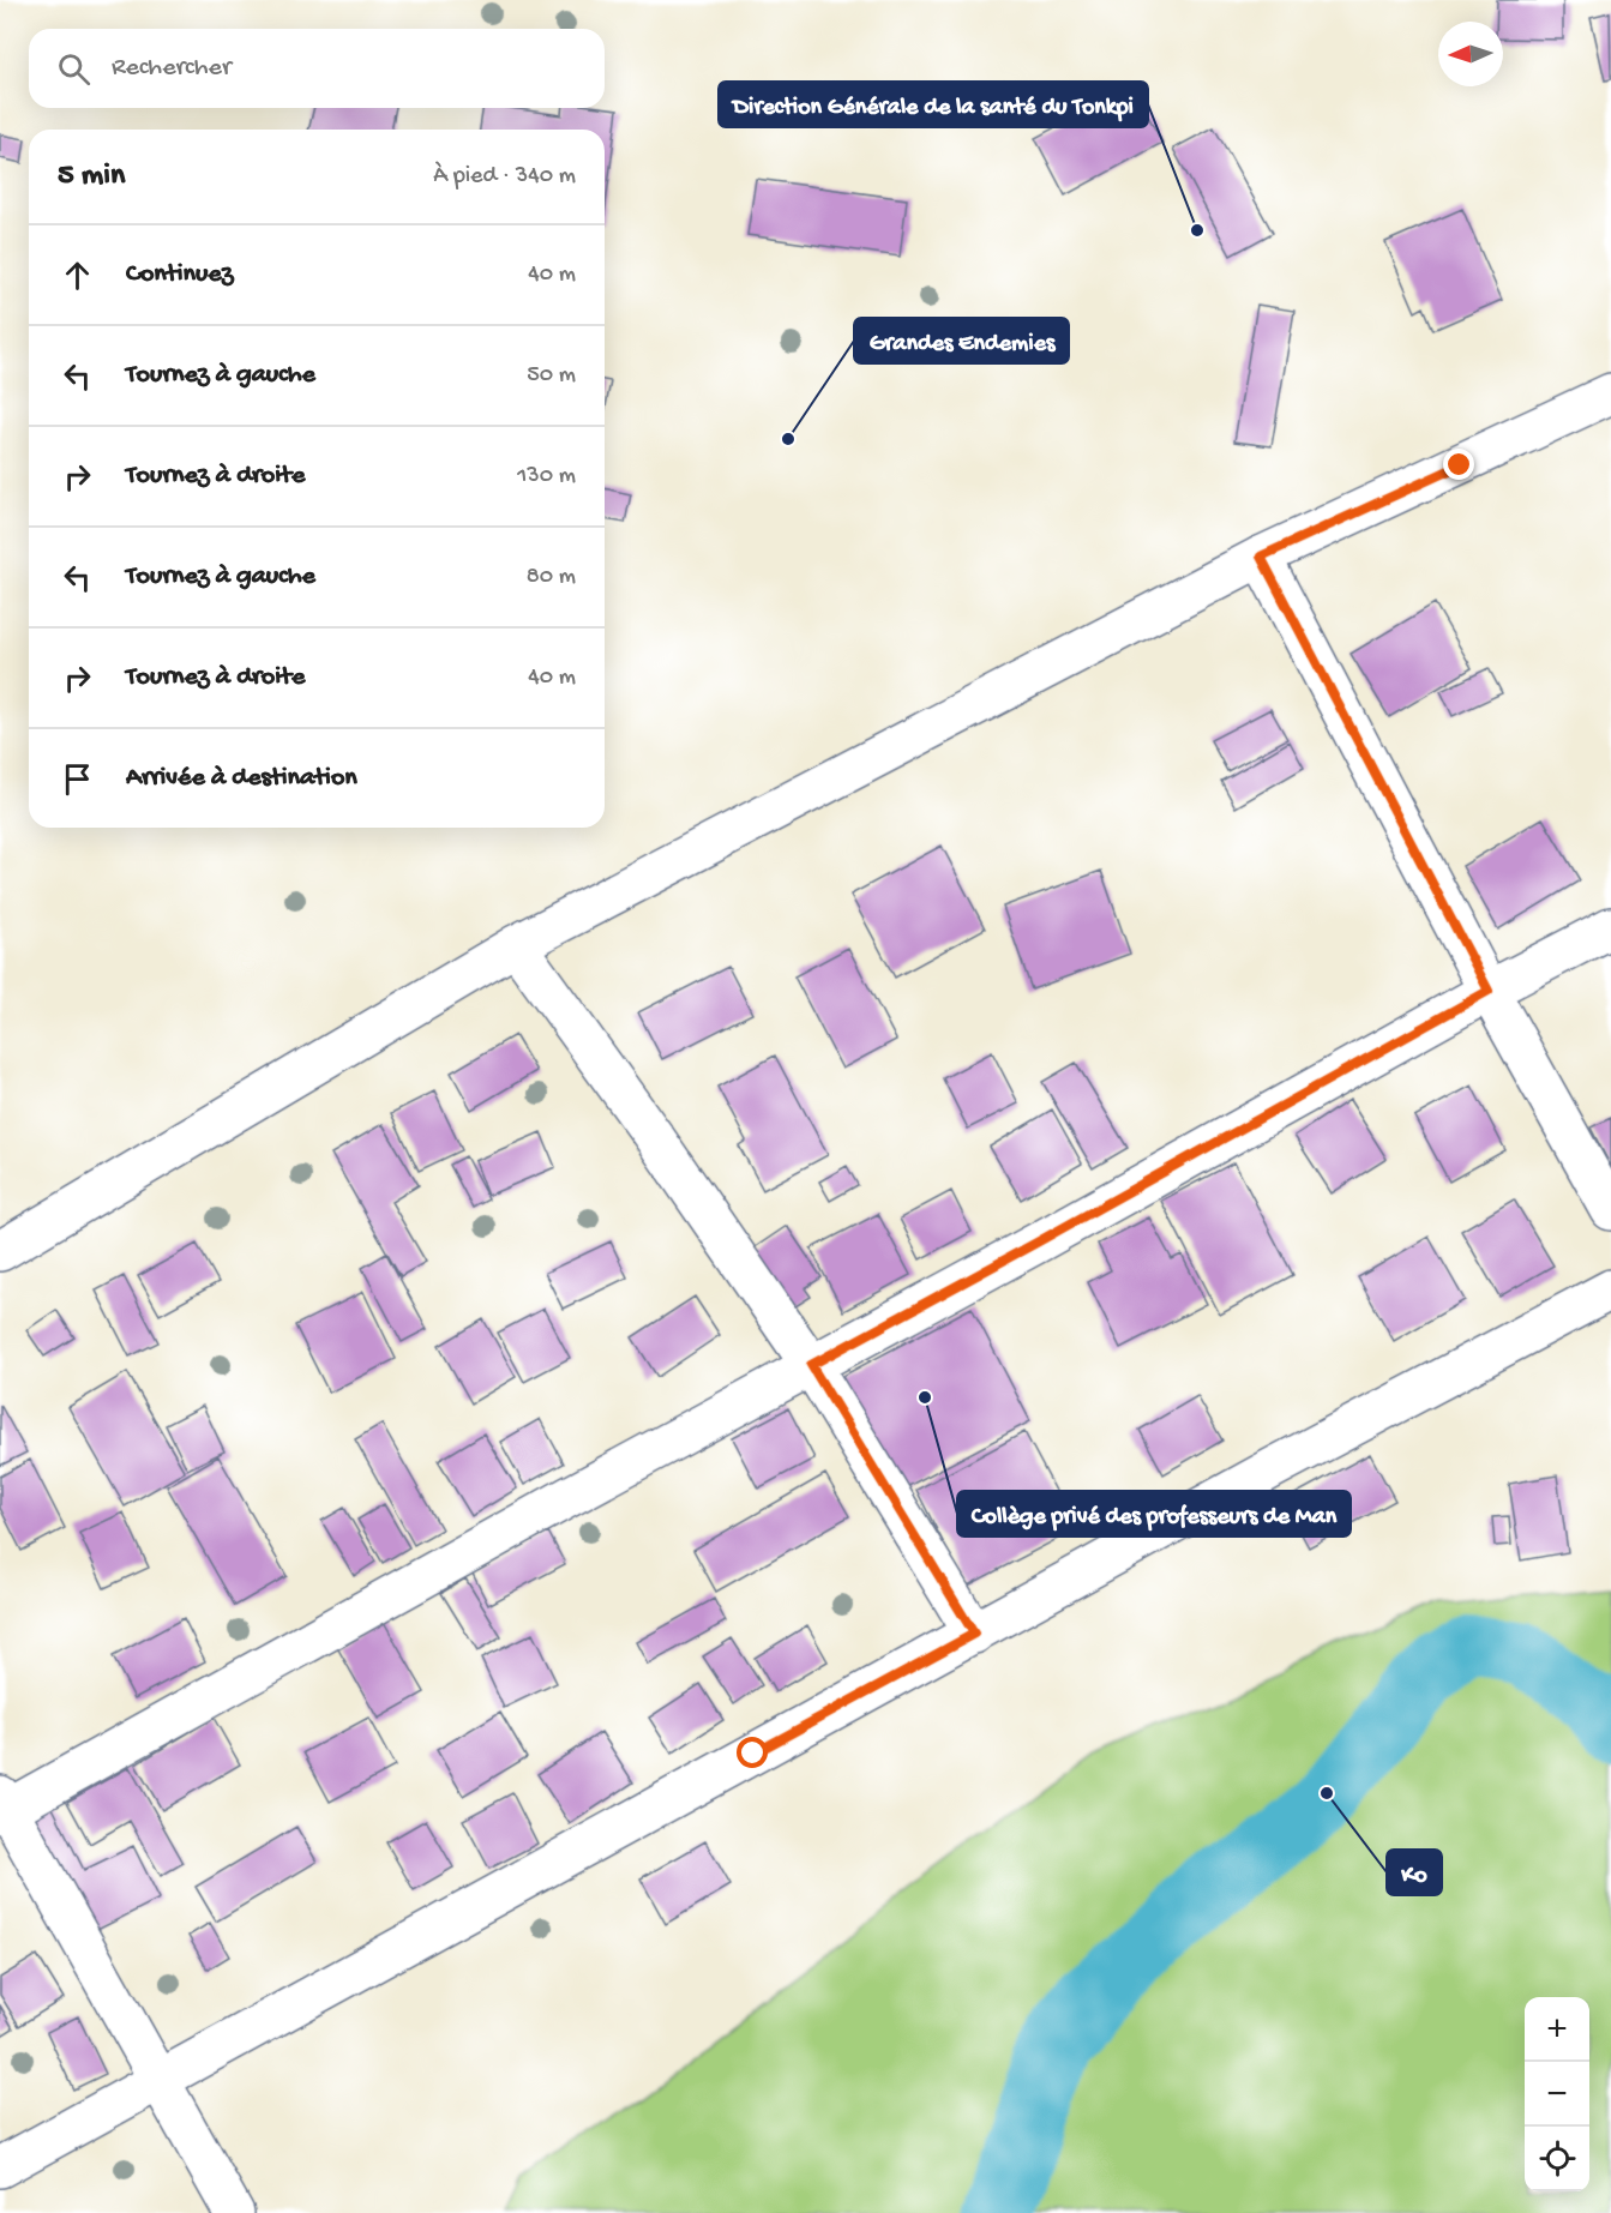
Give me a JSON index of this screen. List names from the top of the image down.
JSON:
{
  "places": [
    "Direction Générale de la santé du Tonkpi",
    "Grandes Endemies",
    "Collège privé des professeurs de Man",
    "Ko"
  ],
  "north": "left",
  "page": {
    "search": "Rechercher",
    "heading": ["5 min", "À pied · 340 m"],
    "list": [
      ["Continuez", "40 m"],
      ["Tournez à gauche", "50 m"],
      ["Tournez à droite", "130 m"],
      ["Tournez à gauche", "80 m"],
      ["Tournez à droite", "40 m"],
      "Arrivée à destination"
    ],
    "map_buttons": ["+", "−"]
  }
}
